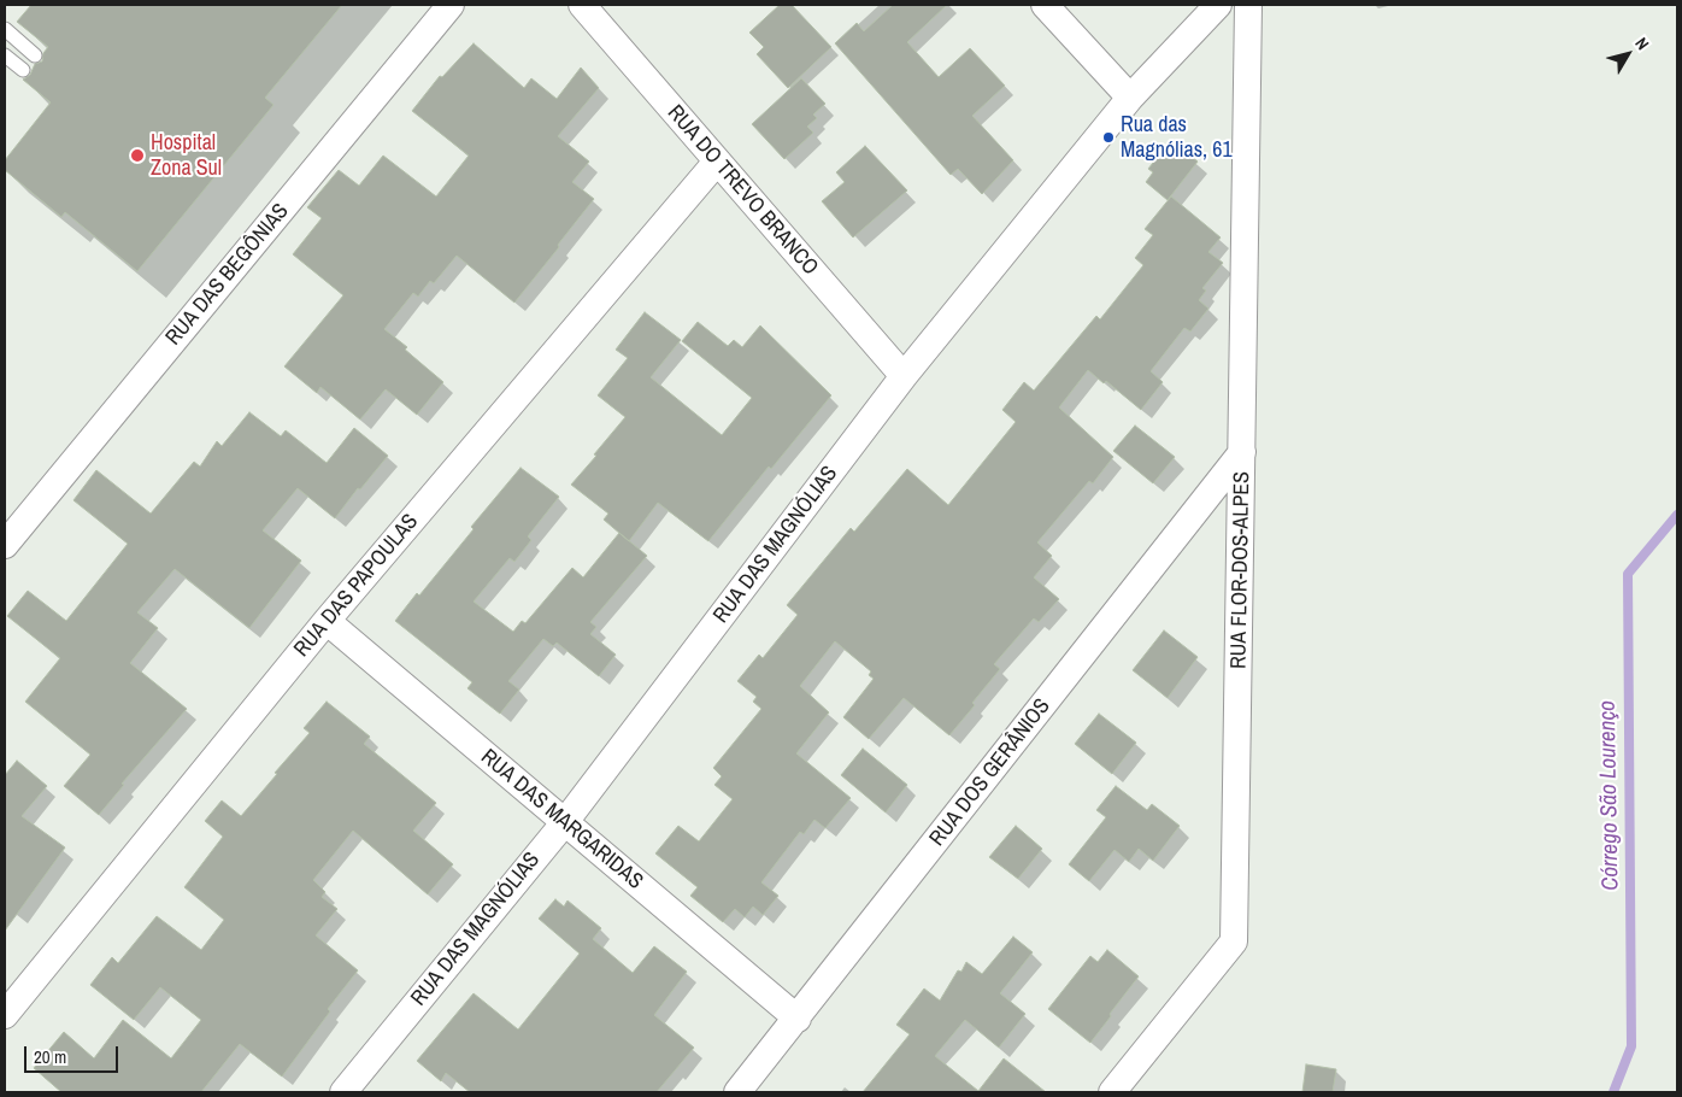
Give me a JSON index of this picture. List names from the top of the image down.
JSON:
{
  "streets": {
    "street": [
      "RUA DO TREVO BRANCO",
      "RUA DAS BEGÔNIAS",
      "RUA DAS MAGNÓLIAS",
      "RUA FLOR-DOS-ALPES",
      "RUA DAS PAPOULAS",
      "RUA DOS GERÂNIOS",
      "RUA DAS MARGARIDAS"
    ]
  },
  "crossings": [
    ["RUA DO TREVO BRANCO", "RUA DAS MAGNÓLIAS"],
    ["RUA DO TREVO BRANCO", "RUA DAS PAPOULAS"],
    ["RUA DAS MAGNÓLIAS", "RUA DAS MARGARIDAS"],
    ["RUA FLOR-DOS-ALPES", "RUA DOS GERÂNIOS"],
    ["RUA DAS PAPOULAS", "RUA DAS MARGARIDAS"],
    ["RUA DOS GERÂNIOS", "RUA DAS MARGARIDAS"]
  ],
  "water": ["Córrego São Lourenço"],
  "places": ["Rua das Magnólias, 61", "Hospital Zona Sul"],
  "scale_bar": "20 m",
  "north": "top right"
}
